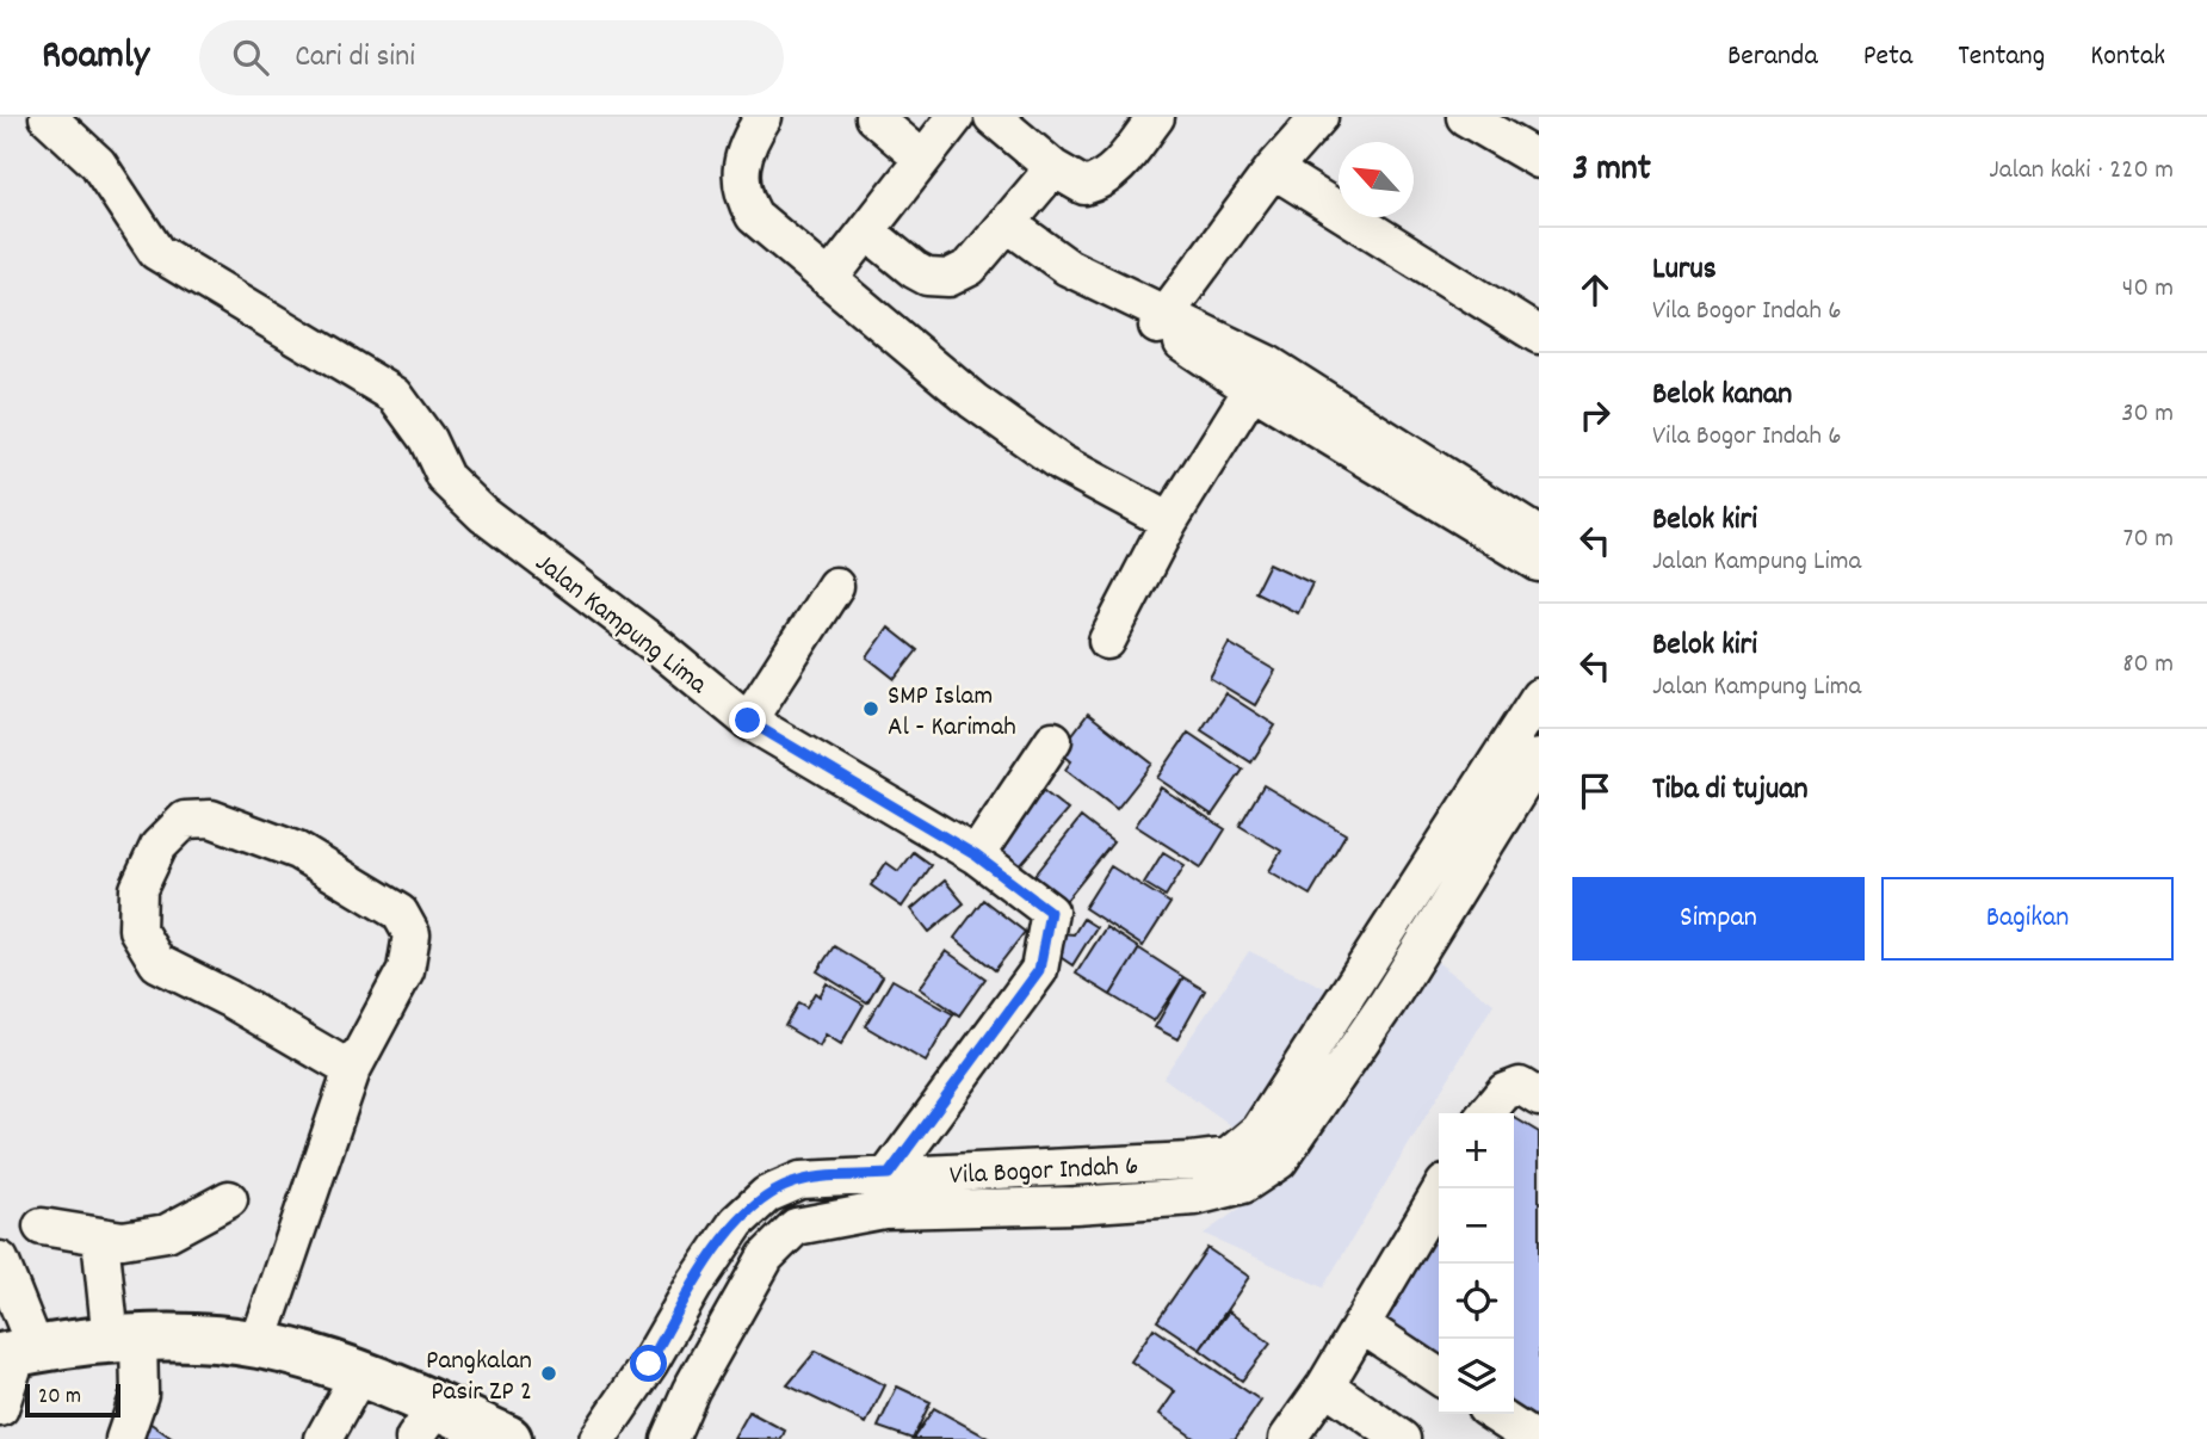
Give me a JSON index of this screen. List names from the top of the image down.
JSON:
{
  "streets": {
    "street": ["Jalan Kampung Lima", "Vila Bogor Indah 6"]
  },
  "crossings": [
    ["Jalan Kampung Lima", "Vila Bogor Indah 6"]
  ],
  "places": ["SMP Islam Al - Karimah", "Pangkalan Pasir ZP 2"],
  "scale_bar": "20 m",
  "north": "top left",
  "page": {
    "header": "Roamly",
    "search": "Cari di sini",
    "nav": [
      "Beranda",
      "Peta",
      "Tentang",
      "Kontak"
    ],
    "heading": ["3 mnt", "Jalan kaki · 220 m"],
    "list": [
      ["Lurus", "Vila Bogor Indah 6", "40 m"],
      ["Belok kanan", "Vila Bogor Indah 6", "30 m"],
      ["Belok kiri", "Jalan Kampung Lima", "70 m"],
      ["Belok kiri", "Jalan Kampung Lima", "80 m"],
      "Tiba di tujuan"
    ],
    "buttons": ["Simpan", "Bagikan"],
    "map_buttons": ["+", "−"],
    "scale": "20 m"
  }
}
